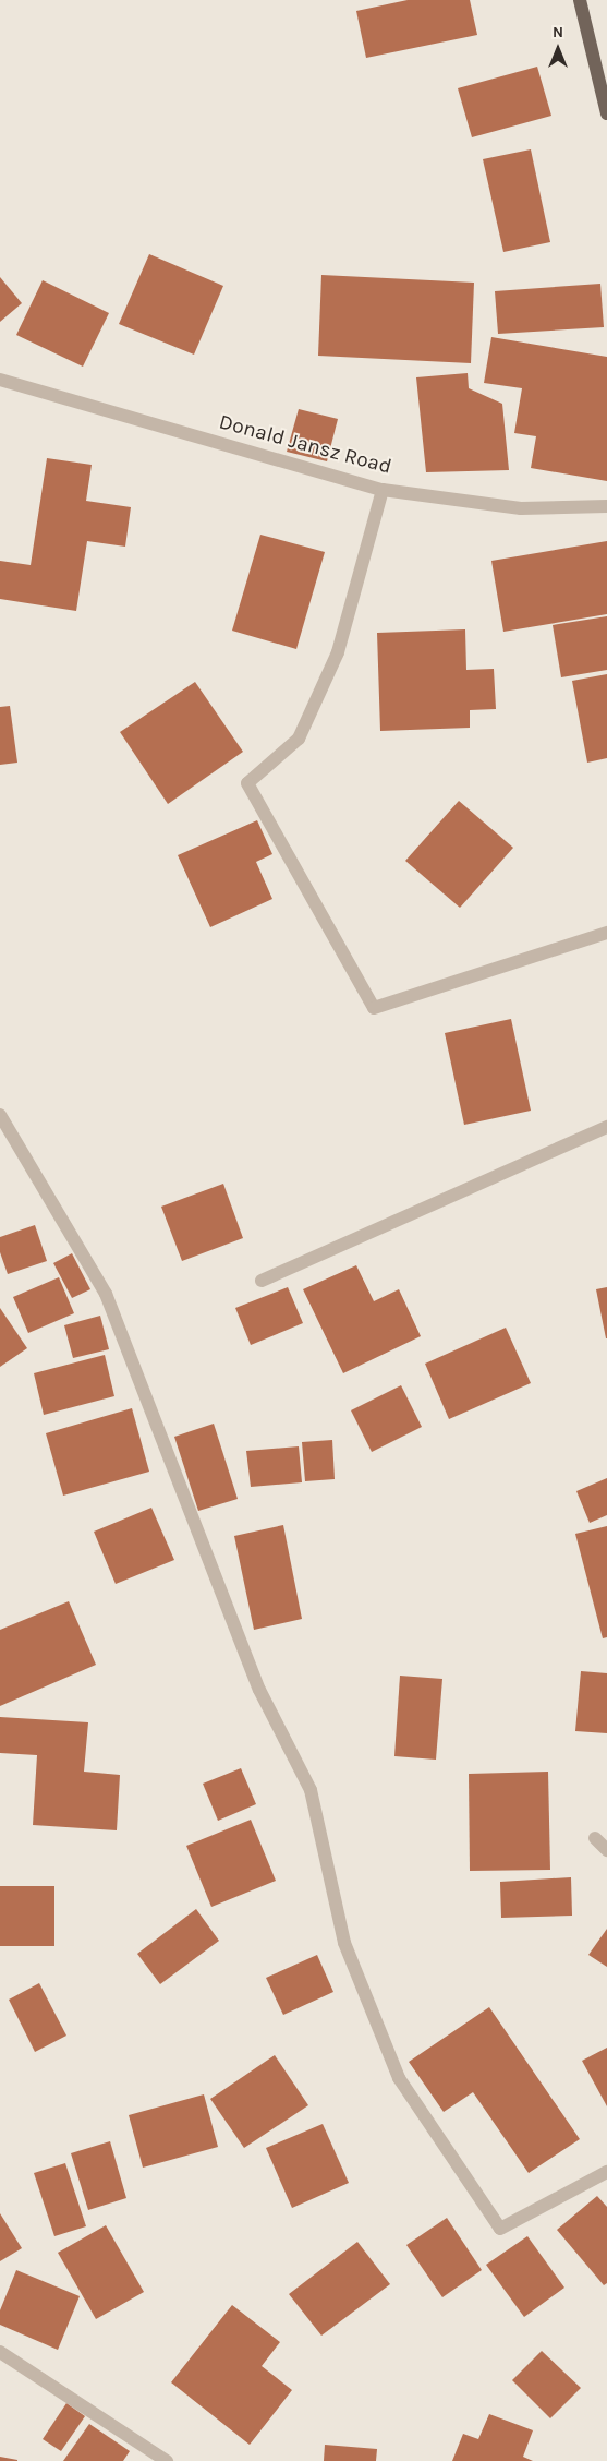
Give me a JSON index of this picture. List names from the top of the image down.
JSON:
{
  "streets": {
    "street": ["Donald Jansz Road"]
  },
  "north": "top"
}
